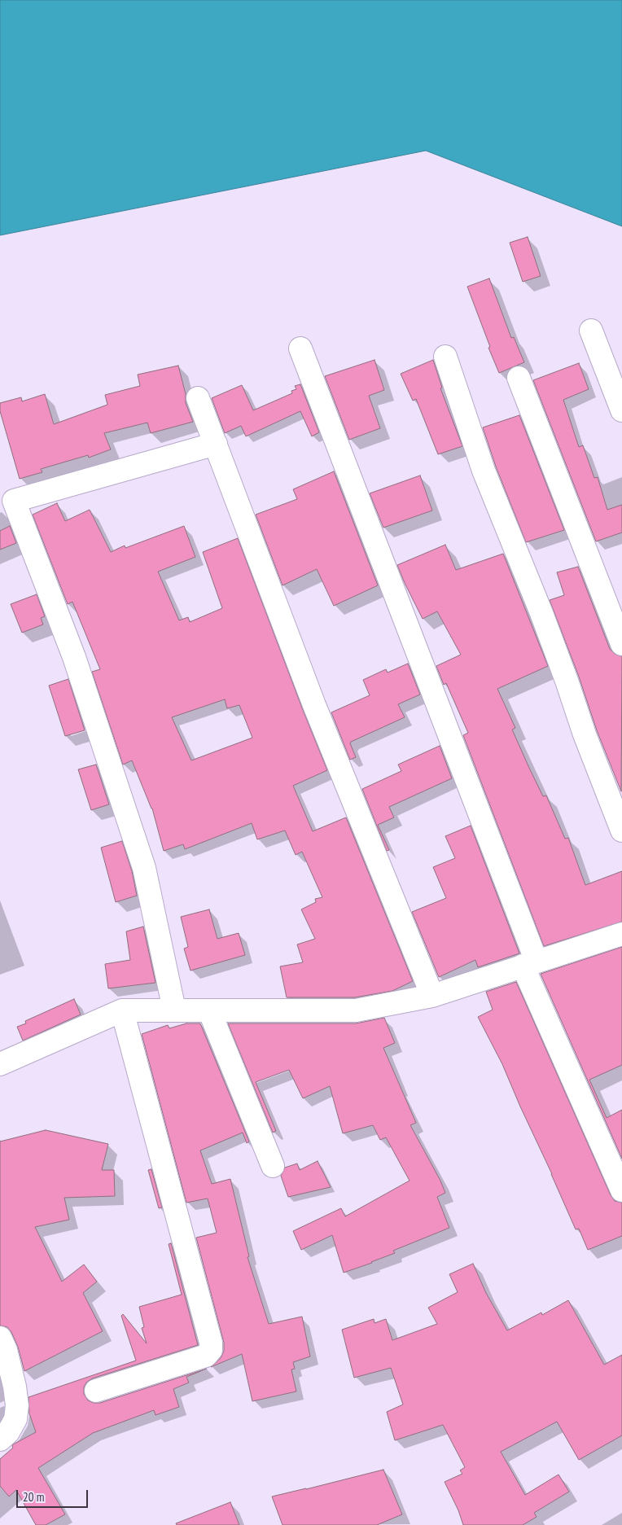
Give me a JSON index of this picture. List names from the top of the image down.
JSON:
{
  "scale_bar": "20 m"
}
